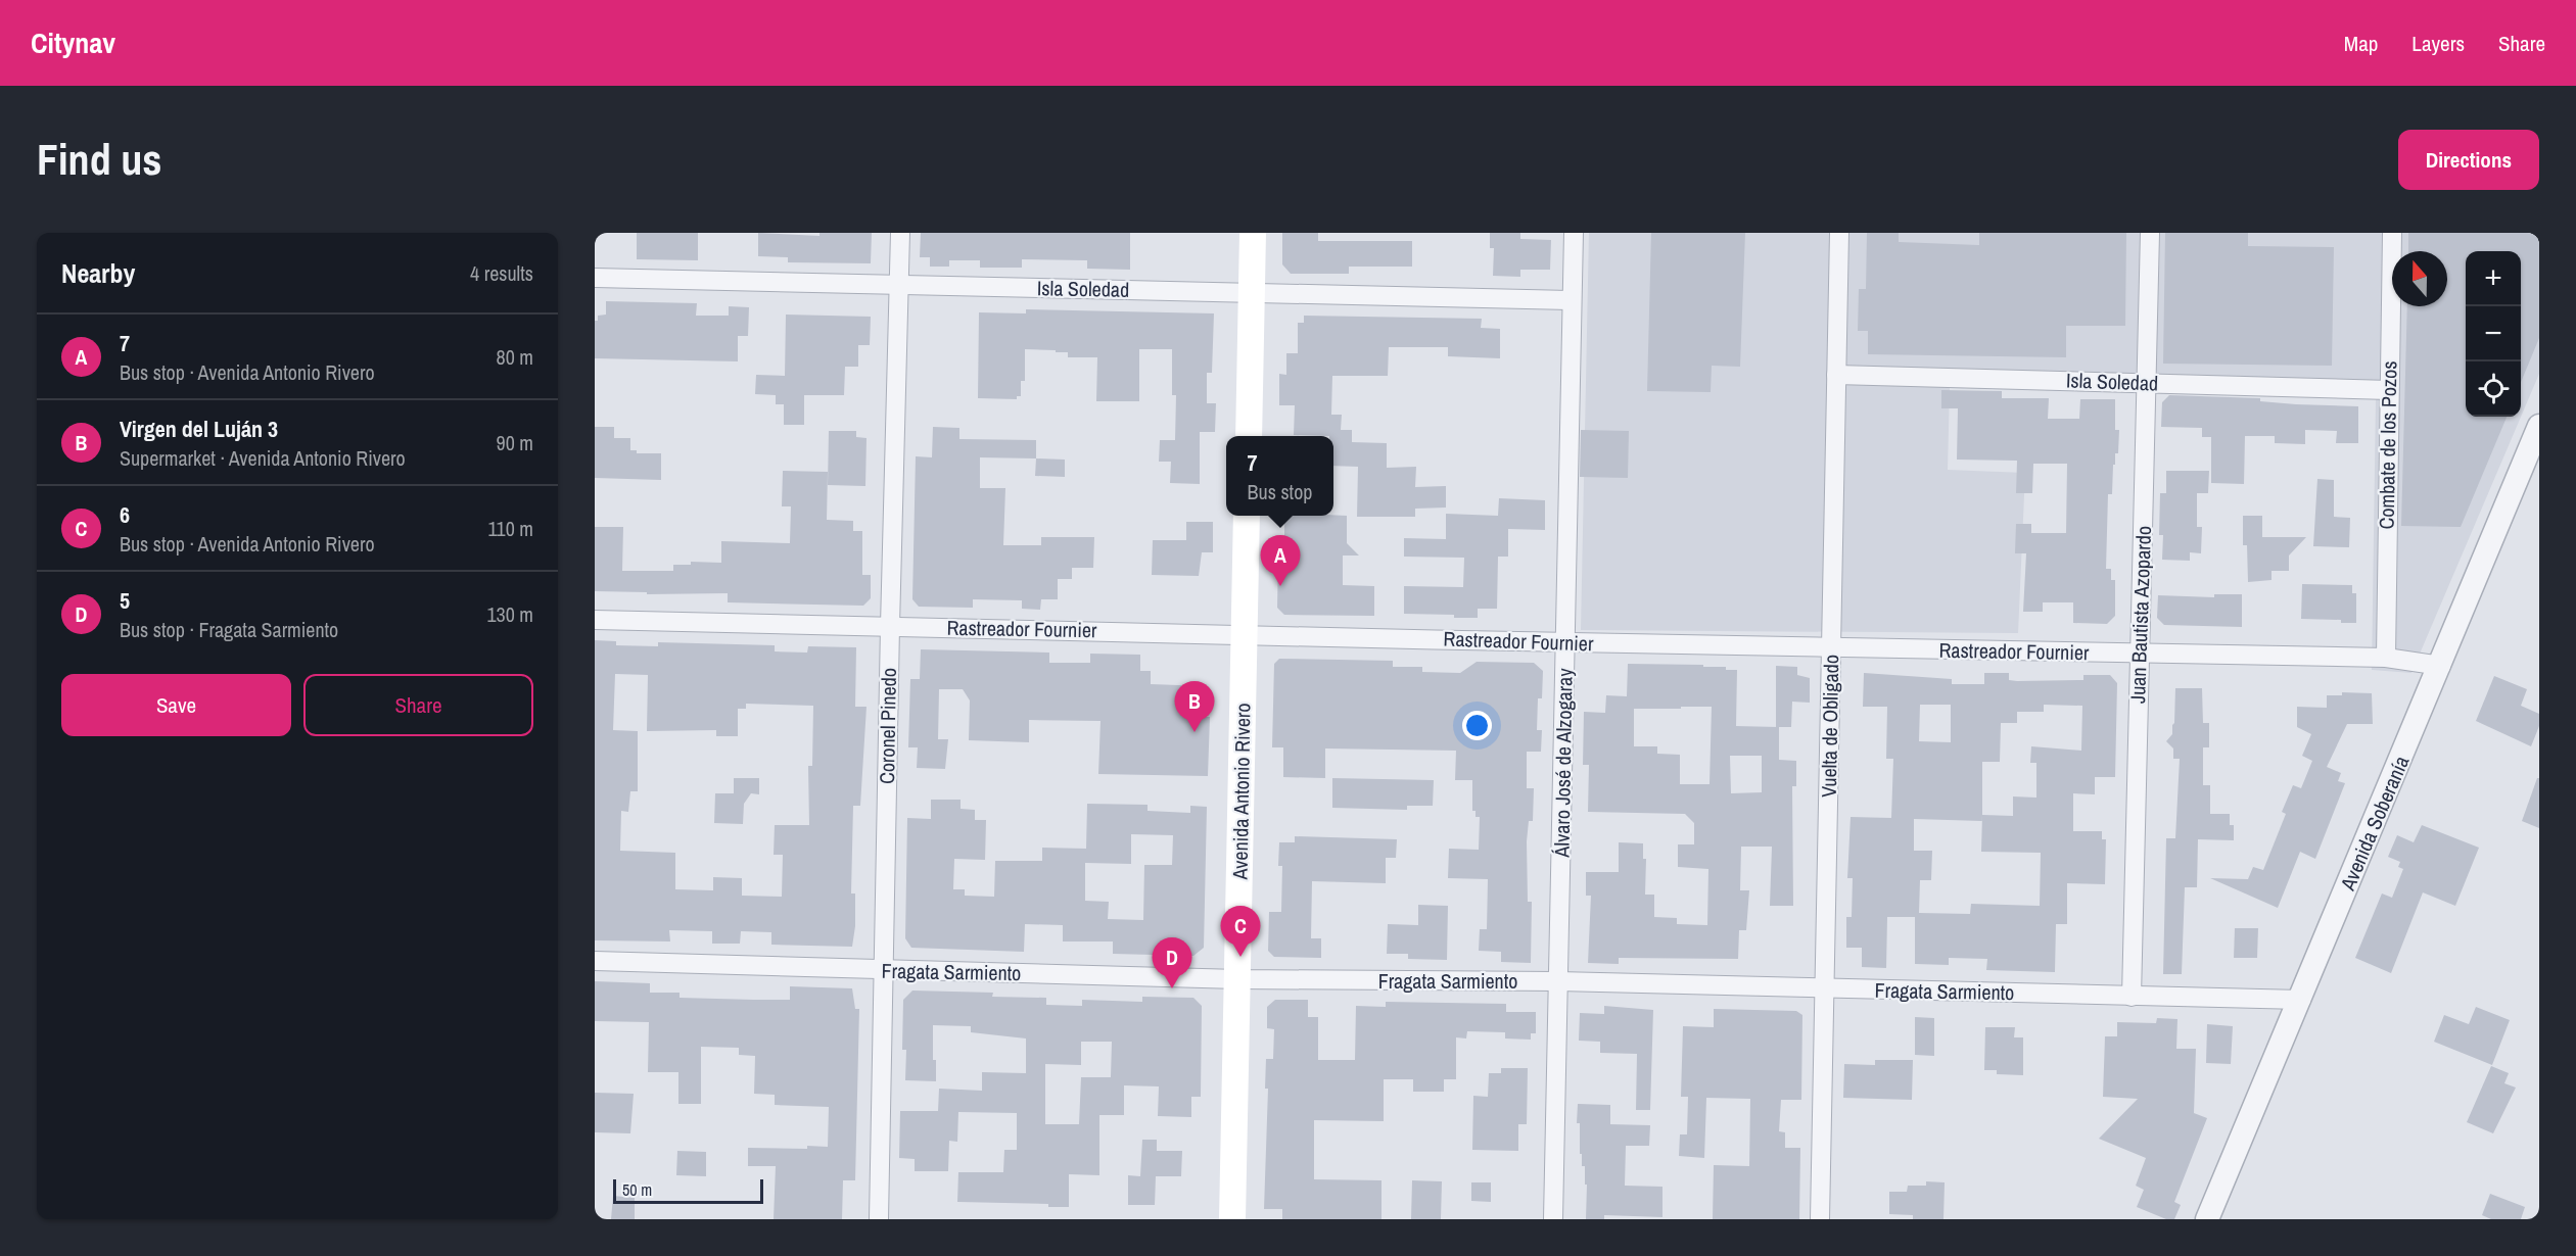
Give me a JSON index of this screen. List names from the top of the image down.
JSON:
{
  "streets": {
    "main road": ["Avenida Antonio Rivero"],
    "street": [
      "Isla Soledad",
      "Combate de los Pozos",
      "Juan Bautista Azopardo",
      "Rastreador Fournier",
      "Coronel Pinedo",
      "Vuelta de Obligado",
      "Álvaro José de Alzogaray",
      "Avenida Soberanía",
      "Fragata Sarmiento"
    ]
  },
  "crossings": [
    ["Isla Soledad", "Combate de los Pozos"],
    ["Isla Soledad", "Juan Bautista Azopardo"],
    ["Isla Soledad", "Coronel Pinedo"],
    ["Isla Soledad", "Vuelta de Obligado"],
    ["Isla Soledad", "Álvaro José de Alzogaray"],
    ["Combate de los Pozos", "Rastreador Fournier"],
    ["Juan Bautista Azopardo", "Rastreador Fournier"],
    ["Juan Bautista Azopardo", "Fragata Sarmiento"],
    ["Rastreador Fournier", "Coronel Pinedo"],
    ["Rastreador Fournier", "Vuelta de Obligado"],
    ["Rastreador Fournier", "Álvaro José de Alzogaray"],
    ["Rastreador Fournier", "Avenida Antonio Rivero"],
    ["Rastreador Fournier", "Avenida Soberanía"],
    ["Coronel Pinedo", "Fragata Sarmiento"],
    ["Vuelta de Obligado", "Fragata Sarmiento"],
    ["Álvaro José de Alzogaray", "Fragata Sarmiento"],
    ["Avenida Antonio Rivero", "Fragata Sarmiento"],
    ["Avenida Soberanía", "Fragata Sarmiento"]
  ],
  "scale_bar": "50 m",
  "north": "top",
  "page": {
    "header": "Citynav",
    "nav": ["Map", "Layers", "Share"],
    "buttons": [
      "Directions",
      ["Save", "Share"]
    ],
    "title": "Find us",
    "heading": ["Nearby", "4 results"],
    "map_buttons": ["+", "−"],
    "list": [
      {
        "mark": "A",
        "name": "7",
        "note": "Bus stop · Avenida Antonio Rivero",
        "value": "80 m"
      },
      {
        "mark": "B",
        "name": "Virgen del Luján 3",
        "note": "Supermarket · Avenida Antonio Rivero",
        "value": "90 m"
      },
      {
        "mark": "C",
        "name": "6",
        "note": "Bus stop · Avenida Antonio Rivero",
        "value": "110 m"
      },
      {
        "mark": "D",
        "name": "5",
        "note": "Bus stop · Fragata Sarmiento",
        "value": "130 m"
      }
    ],
    "popup": ["7", "Bus stop"],
    "pins": [
      "A",
      "B",
      "C",
      "D"
    ],
    "scale": "50 m"
  }
}
